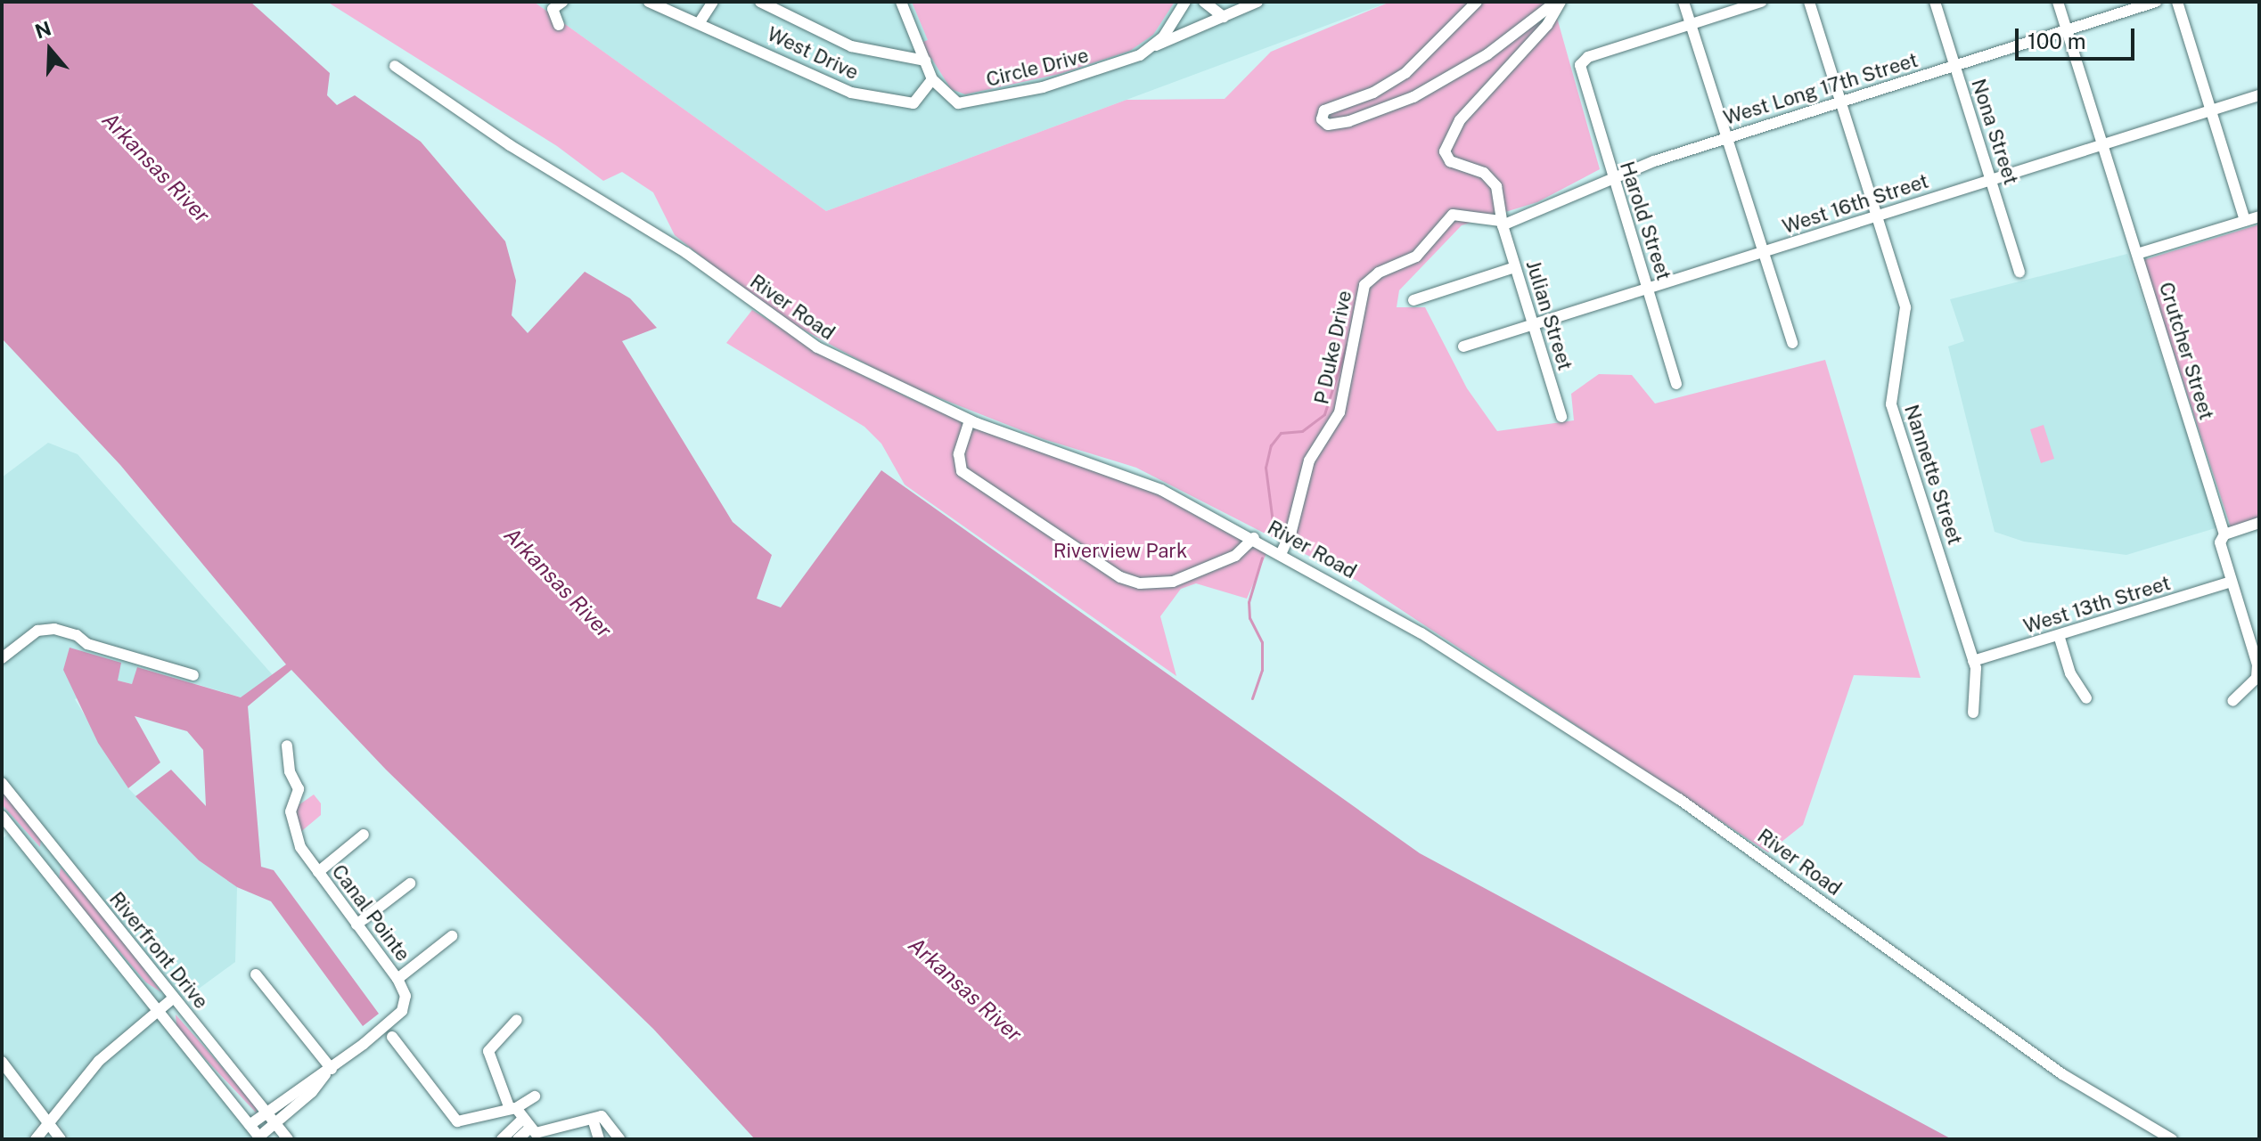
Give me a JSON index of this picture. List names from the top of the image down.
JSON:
{
  "streets": {
    "street": [
      "West Drive",
      "Circle Drive",
      "West Long 17th Street",
      "Nona Street",
      "West 16th Street",
      "Harold Street",
      "River Road",
      "Julian Street",
      "P Duke Drive",
      "Crutcher Street",
      "Nannette Street",
      "West 13th Street",
      "Canal Pointe",
      "Riverfront Drive"
    ]
  },
  "crossings": [
    ["West Drive", "Circle Drive"],
    ["West Long 17th Street", "Nona Street"],
    ["West Long 17th Street", "Harold Street"],
    ["West Long 17th Street", "Julian Street"],
    ["West Long 17th Street", "P Duke Drive"],
    ["West Long 17th Street", "Crutcher Street"],
    ["West Long 17th Street", "Nannette Street"],
    ["Nona Street", "West 16th Street"],
    ["West 16th Street", "Harold Street"],
    ["West 16th Street", "Julian Street"],
    ["West 16th Street", "Crutcher Street"],
    ["West 16th Street", "Nannette Street"],
    ["River Road", "P Duke Drive"],
    ["Julian Street", "P Duke Drive"],
    ["Crutcher Street", "West 13th Street"],
    ["Nannette Street", "West 13th Street"],
    ["Canal Pointe", "Riverfront Drive"]
  ],
  "water": ["Arkansas River"],
  "parks": ["Riverview Park"],
  "scale_bar": "100 m",
  "north": "top"
}
